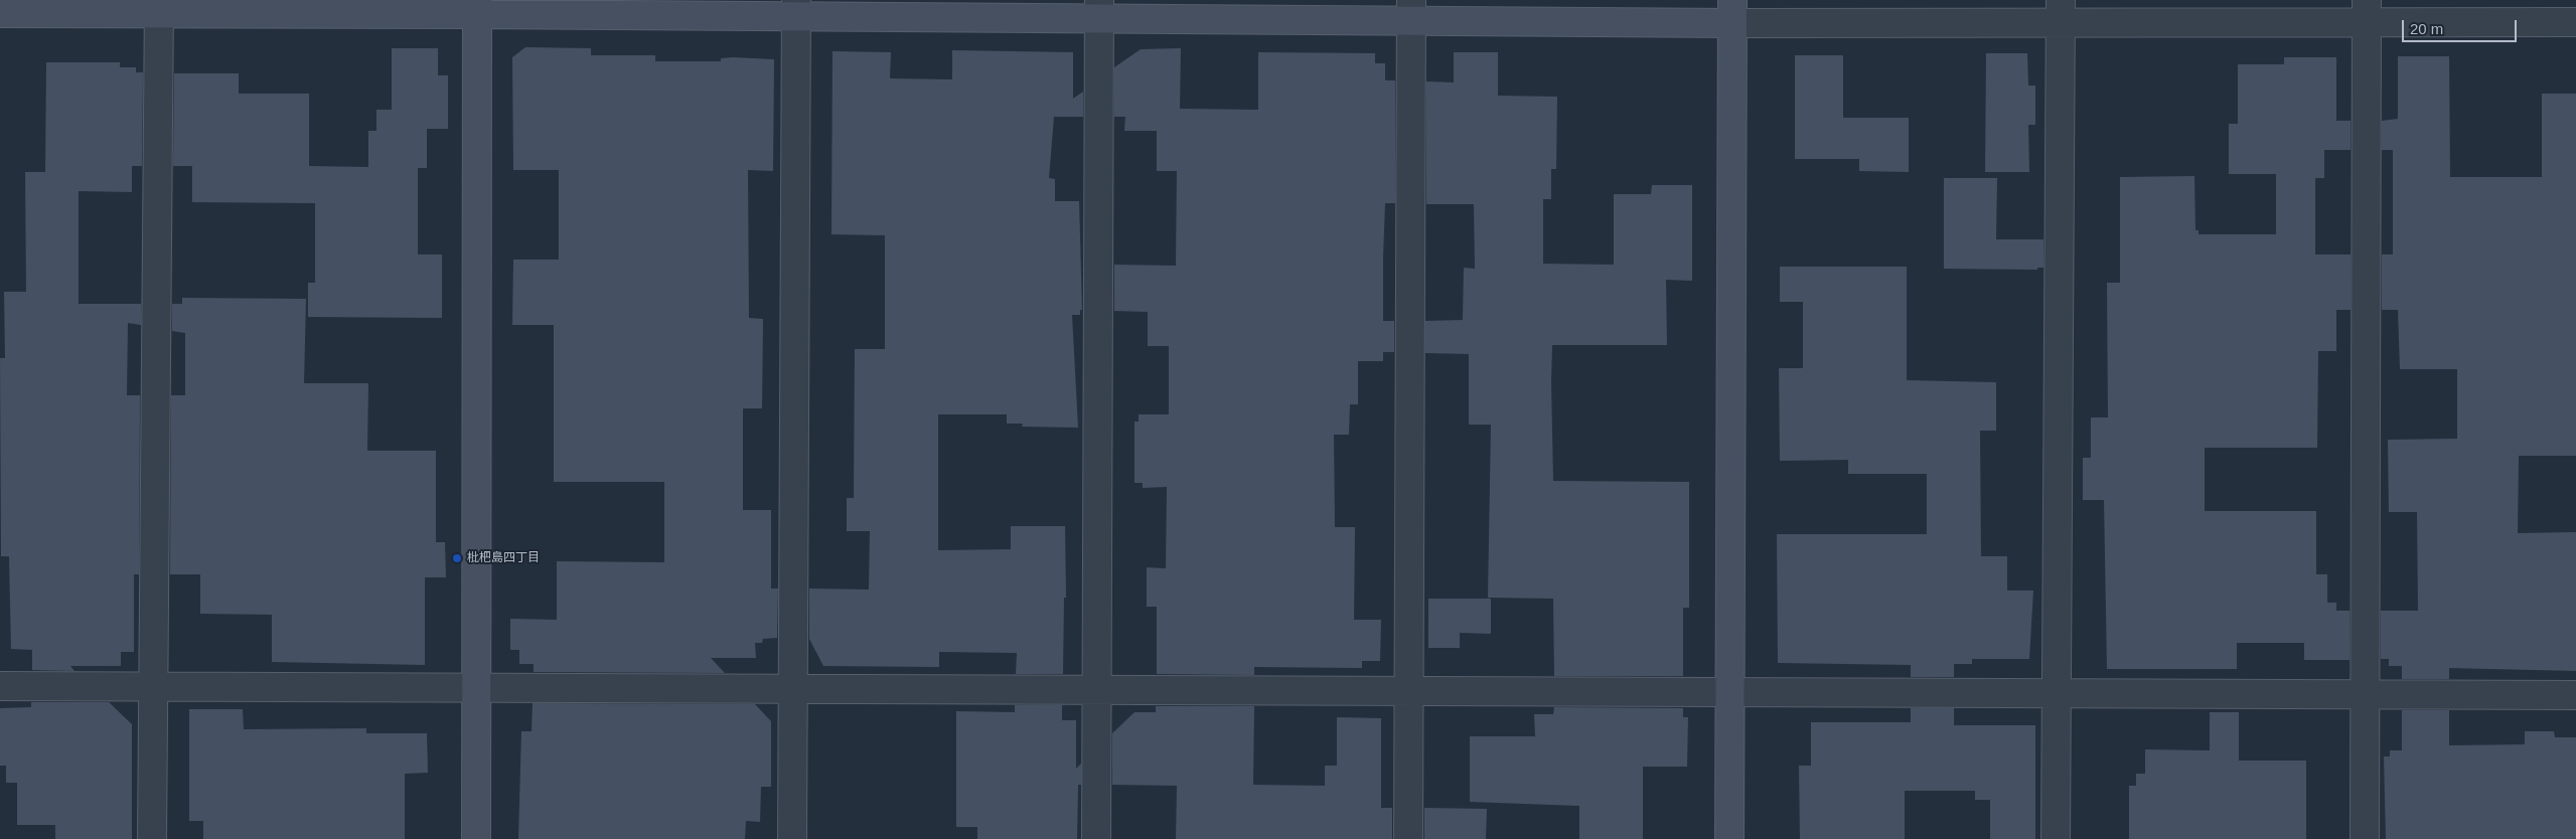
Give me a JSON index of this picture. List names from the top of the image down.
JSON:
{
  "places": ["枇杷島四丁目"],
  "scale_bar": "20 m"
}
